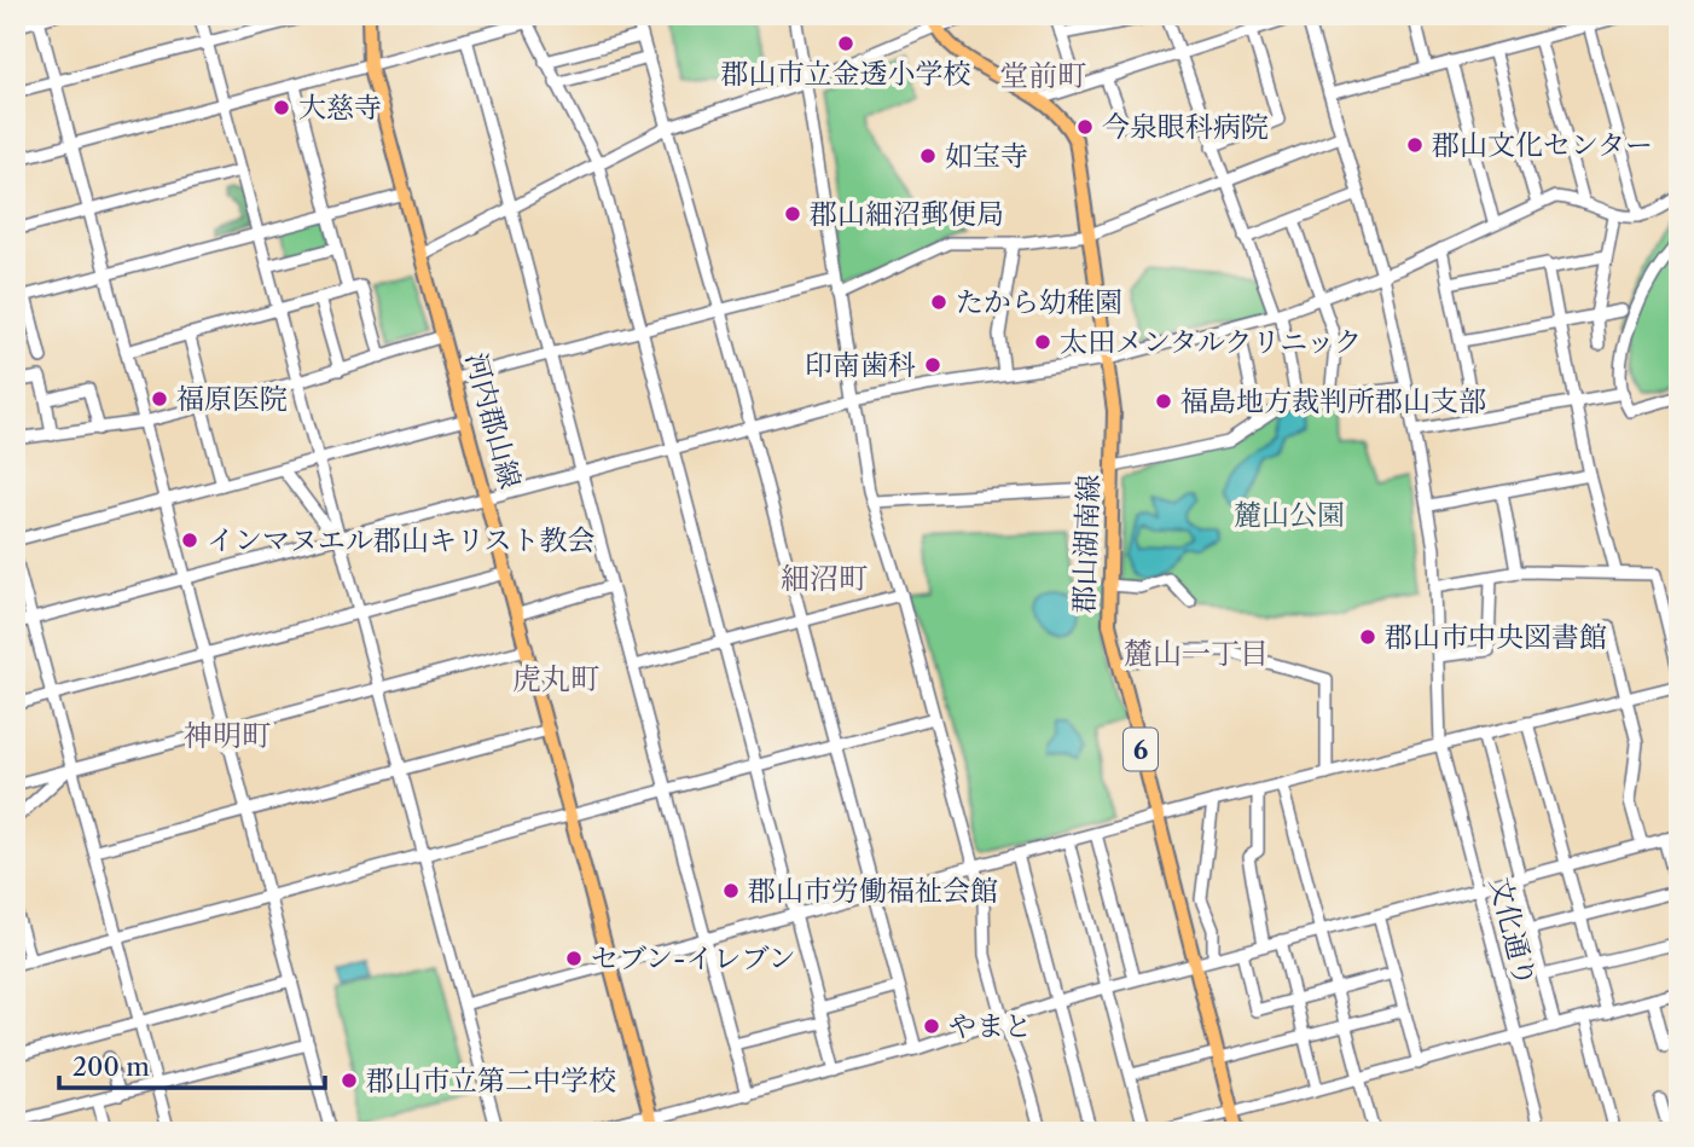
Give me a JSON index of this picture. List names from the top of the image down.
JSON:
{
  "streets": {
    "main road": ["河内郡山線", "郡山湖南線", "6"],
    "street": ["文化通り"]
  },
  "districts": [
    "堂前町",
    "細沼町",
    "麓山一丁目",
    "虎丸町",
    "神明町"
  ],
  "parks": ["麓山公園"],
  "places": [
    "郡山市立金透小学校",
    "大慈寺",
    "今泉眼科病院",
    "郡山文化センター",
    "如宝寺",
    "郡山細沼郵便局",
    "たから幼稚園",
    "太田メンタルクリニック",
    "印南歯科",
    "福原医院",
    "福島地方裁判所郡山支部",
    "インマヌエル郡山キリスト教会",
    "郡山市中央図書館",
    "郡山市労働福祉会館",
    "セブン-イレブン",
    "やまと",
    "郡山市立第二中学校"
  ],
  "scale_bar": "200 m"
}
